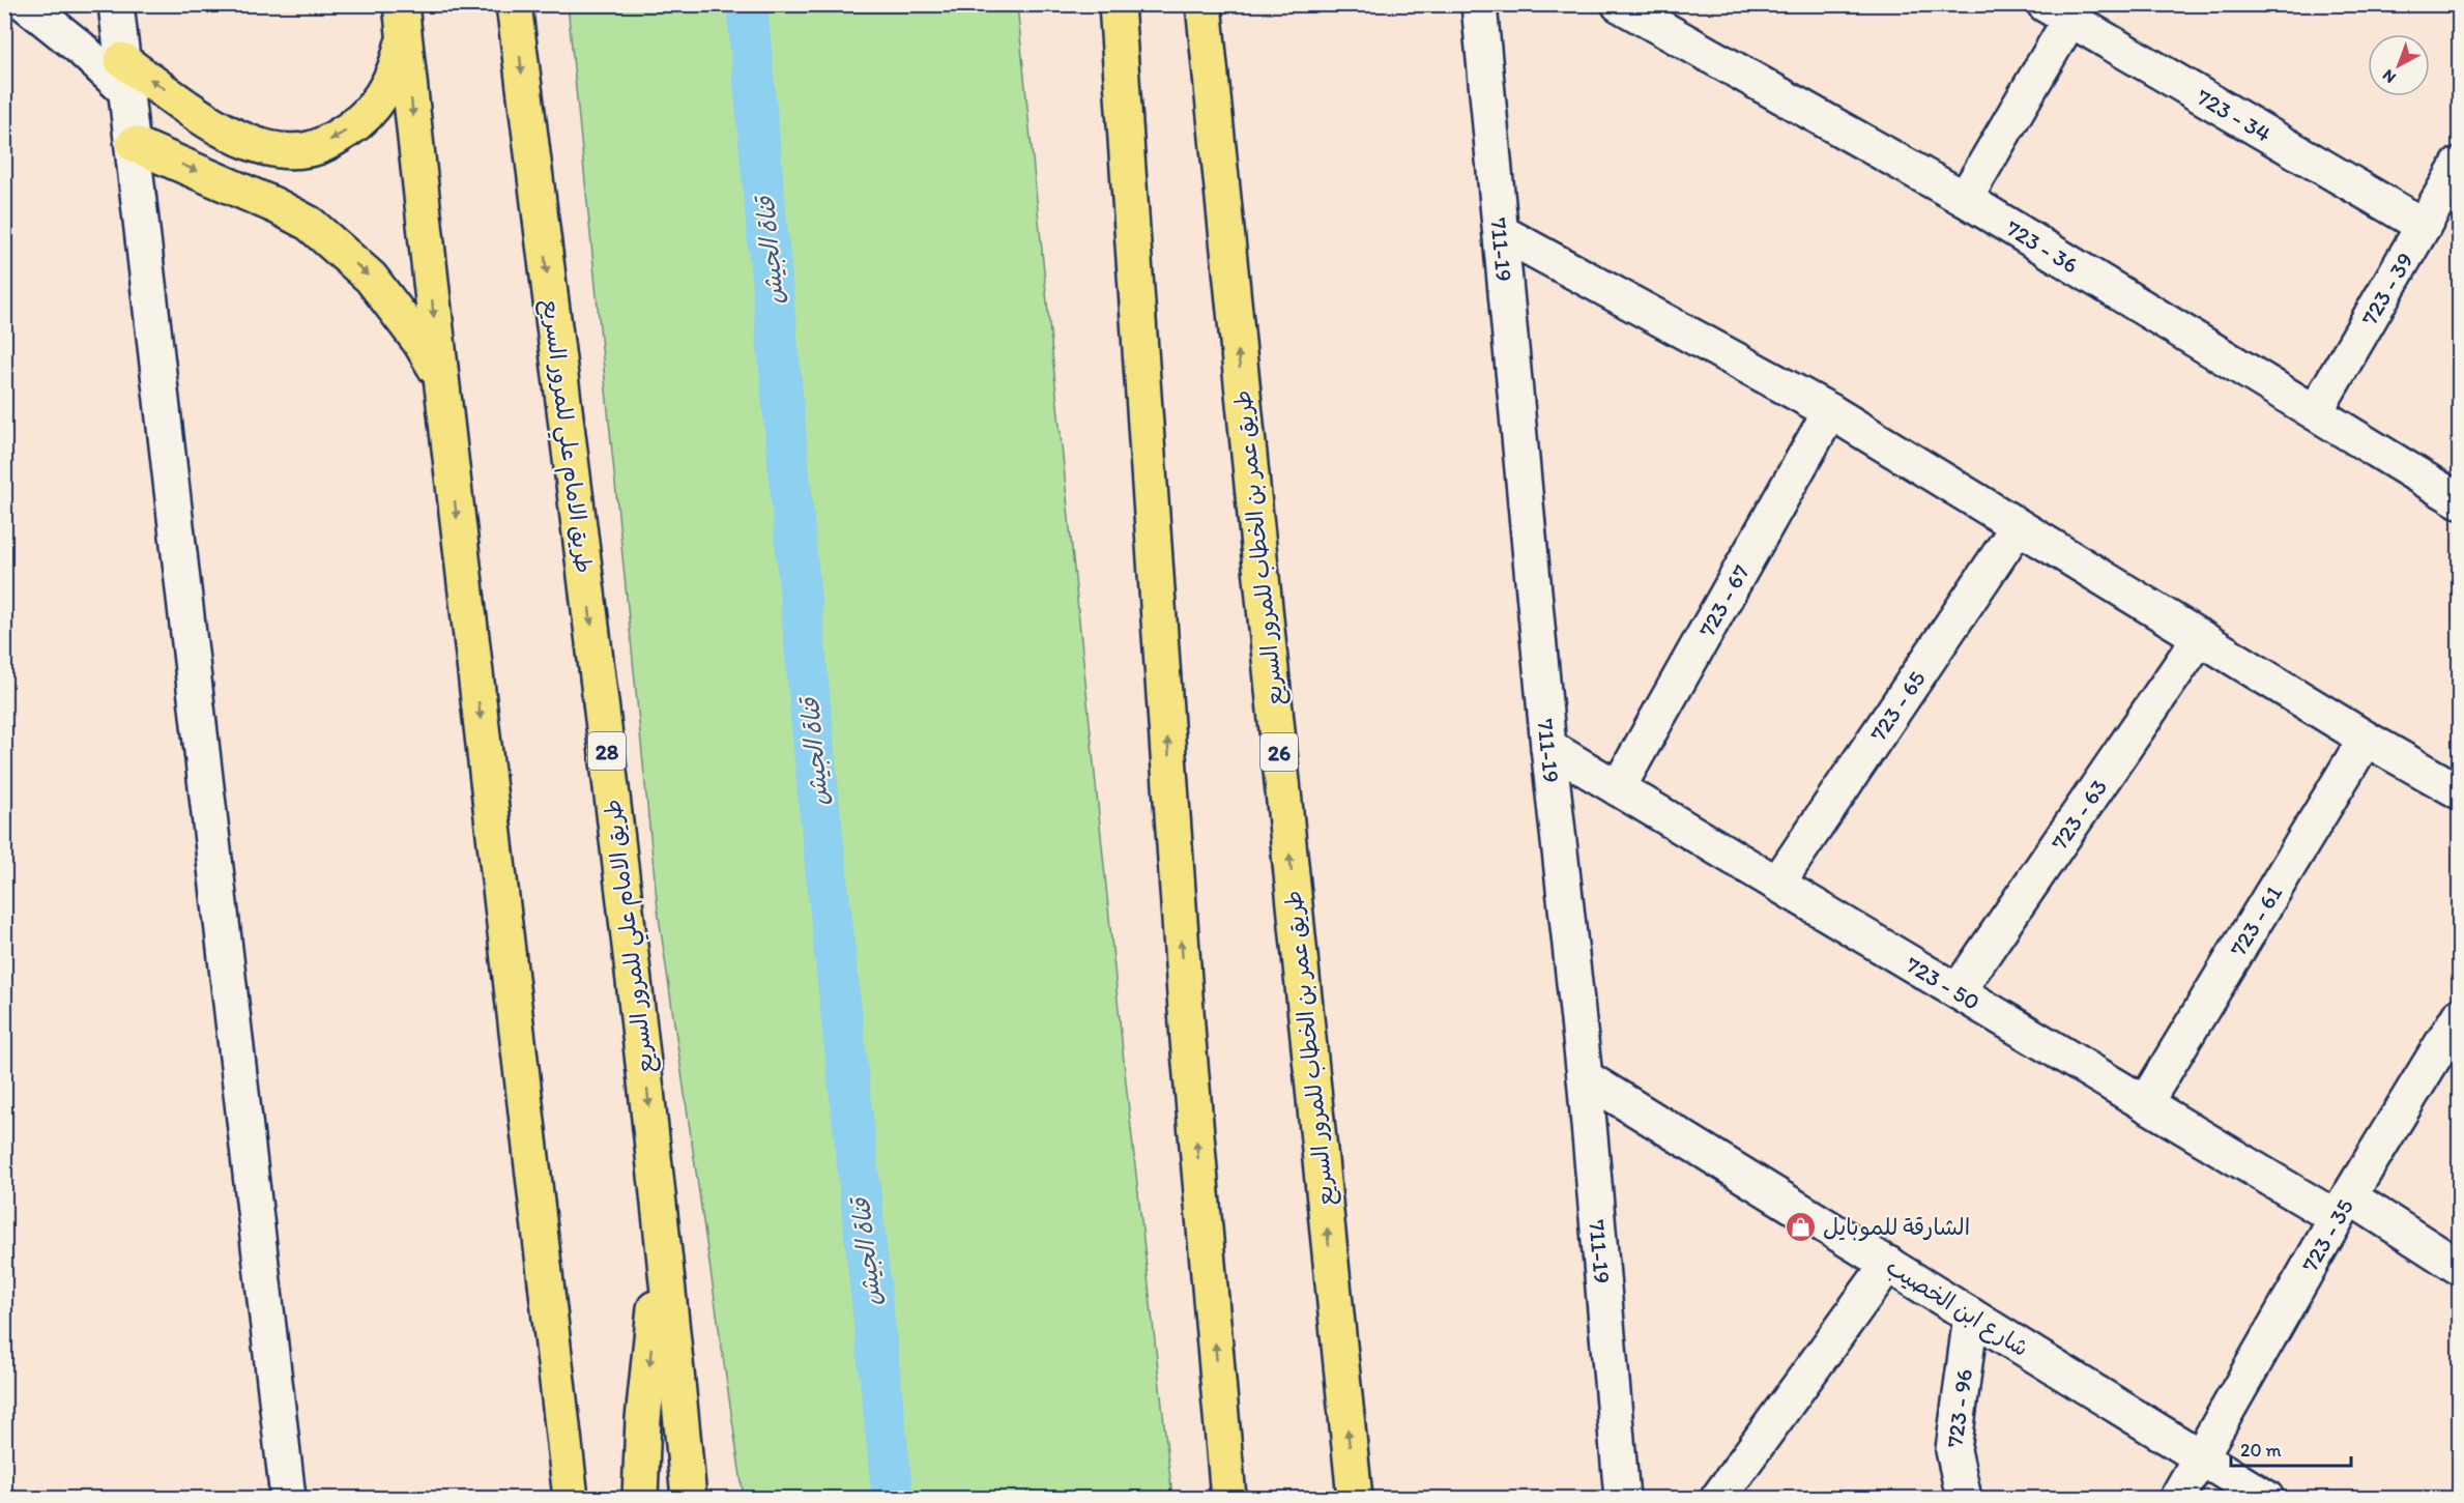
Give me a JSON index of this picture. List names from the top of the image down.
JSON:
{
  "streets": {
    "main road": [
      "طريق الامام علي للمرور السريع",
      "طريق عمر بن الخطاب للمرور السريع",
      "28",
      "26"
    ],
    "street": [
      "723 - 34",
      "723 - 36",
      "711-19",
      "723 - 39",
      "723 - 67",
      "723 - 65",
      "723 - 63",
      "723 - 61",
      "723 - 50",
      "723 - 35",
      "شارع ابن الخصيب",
      "723 - 96"
    ]
  },
  "crossings": [
    ["723 - 34", "723 - 39"],
    ["723 - 36", "723 - 39"],
    ["711-19", "723 - 50"],
    ["711-19", "شارع ابن الخصيب"],
    ["723 - 67", "723 - 50"],
    ["723 - 65", "723 - 50"],
    ["723 - 63", "723 - 50"],
    ["723 - 61", "723 - 50"],
    ["723 - 50", "723 - 35"],
    ["723 - 35", "شارع ابن الخصيب"],
    ["شارع ابن الخصيب", "723 - 96"]
  ],
  "water": ["قناة الجيش"],
  "places": {
    "shop": ["الشارقة للموبايل"]
  },
  "scale_bar": "20 m",
  "north": "bottom left"
}
